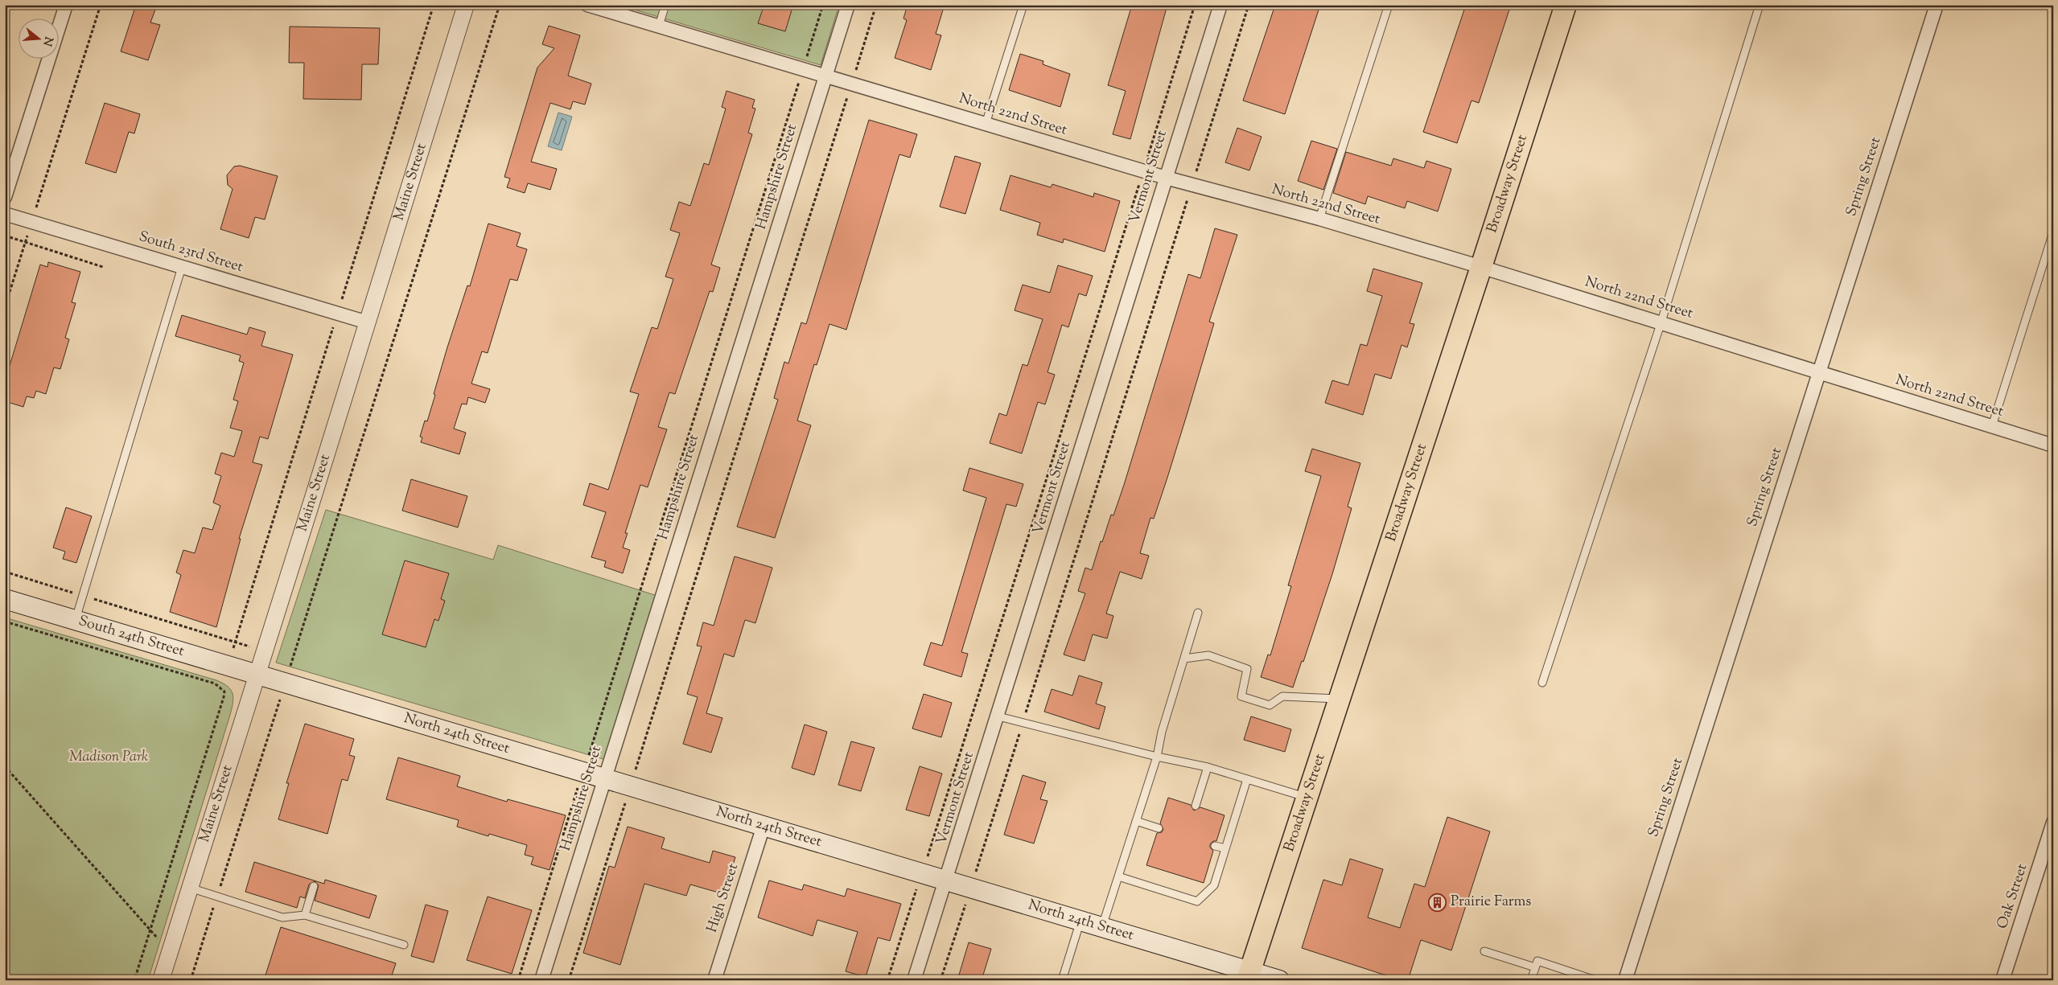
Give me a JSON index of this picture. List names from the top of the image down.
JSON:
{
  "streets": {
    "main road": ["Broadway Street", "South 24th Street", "North 24th Street"],
    "street": [
      "North 22nd Street",
      "Hampshire Street",
      "Vermont Street",
      "Spring Street",
      "Maine Street",
      "South 23rd Street",
      "Oak Street",
      "High Street"
    ]
  },
  "crossings": [
    ["North 22nd Street", "Hampshire Street"],
    ["North 22nd Street", "Vermont Street"],
    ["North 22nd Street", "Spring Street"],
    ["North 22nd Street", "Broadway Street"],
    ["Hampshire Street", "North 24th Street"],
    ["Vermont Street", "North 24th Street"],
    ["Maine Street", "South 23rd Street"],
    ["Maine Street", "South 24th Street"],
    ["Maine Street", "North 24th Street"],
    ["Broadway Street", "North 24th Street"],
    ["South 24th Street", "North 24th Street"],
    ["North 24th Street", "High Street"]
  ],
  "parks": ["Madison Park"],
  "places": {
    "building": ["Prairie Farms"]
  },
  "north": "right"
}
